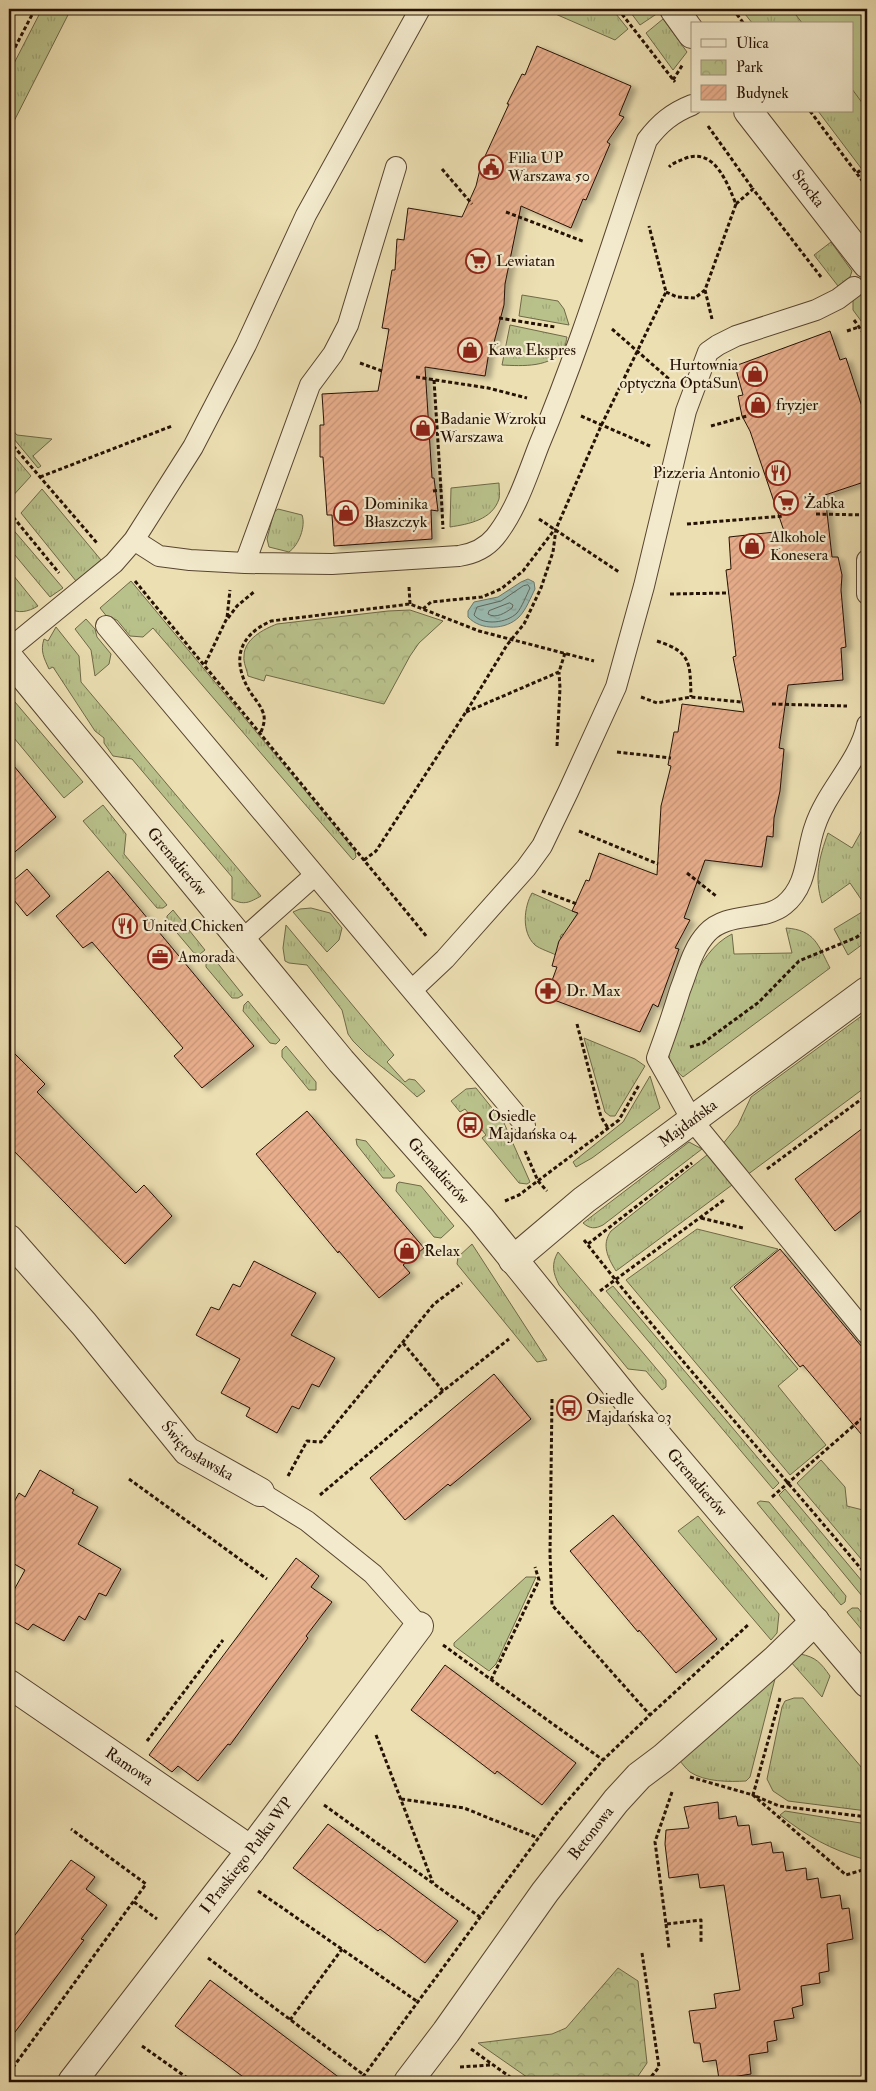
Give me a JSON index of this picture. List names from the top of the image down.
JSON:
{
  "streets": {
    "street": [
      "Stocka",
      "Grenadierów",
      "Majdańska",
      "Świętosławska",
      "Ramowa",
      "Betonowa",
      "I Praskiego Pułku WP"
    ]
  },
  "crossings": [
    ["Grenadierów", "Majdańska"],
    ["Grenadierów", "Betonowa"],
    ["Świętosławska", "I Praskiego Pułku WP"],
    ["Ramowa", "I Praskiego Pułku WP"]
  ],
  "places": {
    "public building": ["Filia UP Warszawa 50"],
    "supermarket": ["Lewiatan", "Żabka"],
    "shop": [
      "Kawa Ekspres",
      "Hurtownia optyczna OptaSun",
      "fryzjer",
      "Badanie Wzroku Warszawa",
      "Dominika Błaszczyk",
      "Alkohole Konesera",
      "Relax"
    ],
    "restaurant": ["Pizzeria Antonio", "United Chicken"],
    "office": ["Amorada"],
    "pharmacy": ["Dr. Max"],
    "bus stop": ["Osiedle Majdańska 04", "Osiedle Majdańska 03"]
  },
  "legend": ["Ulica", "Park", "Budynek"]
}
